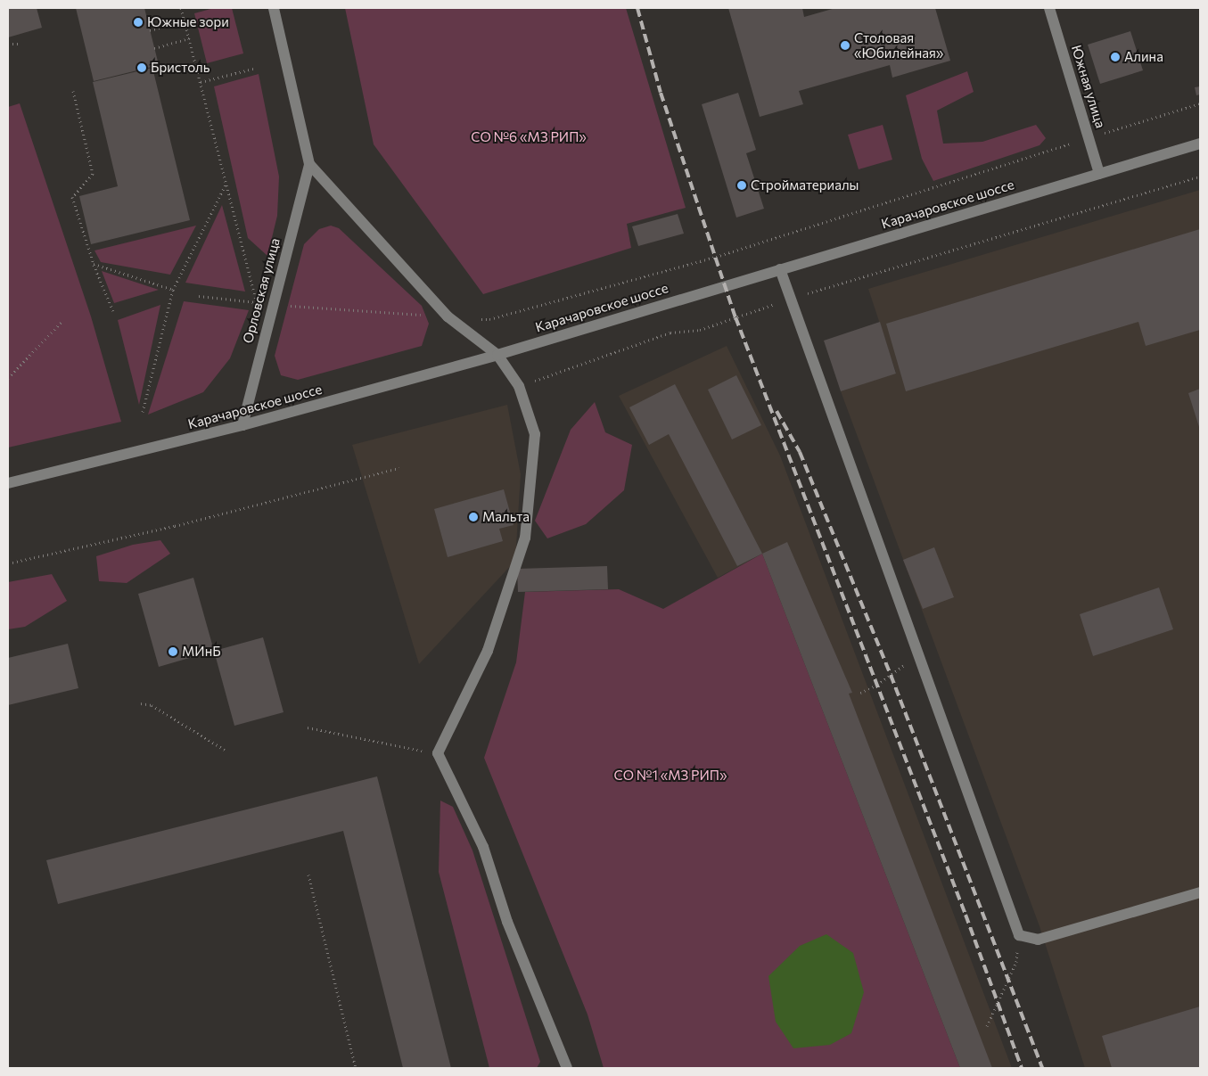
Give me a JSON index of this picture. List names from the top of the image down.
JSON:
{
  "streets": {
    "street": ["Южная улица", "Карачаровское шоссе", "Орловская улица"]
  },
  "crossings": [
    ["Южная улица", "Карачаровское шоссе"],
    ["Карачаровское шоссе", "Орловская улица"]
  ],
  "parks": ["СО №6 «МЗ РИП»", "СО №1 «МЗ РИП»"],
  "places": [
    "Южные зори",
    "Столовая «Юбилейная»",
    "Алина",
    "Бристоль",
    "Стройматериалы",
    "Мальта",
    "МИнБ"
  ]
}
